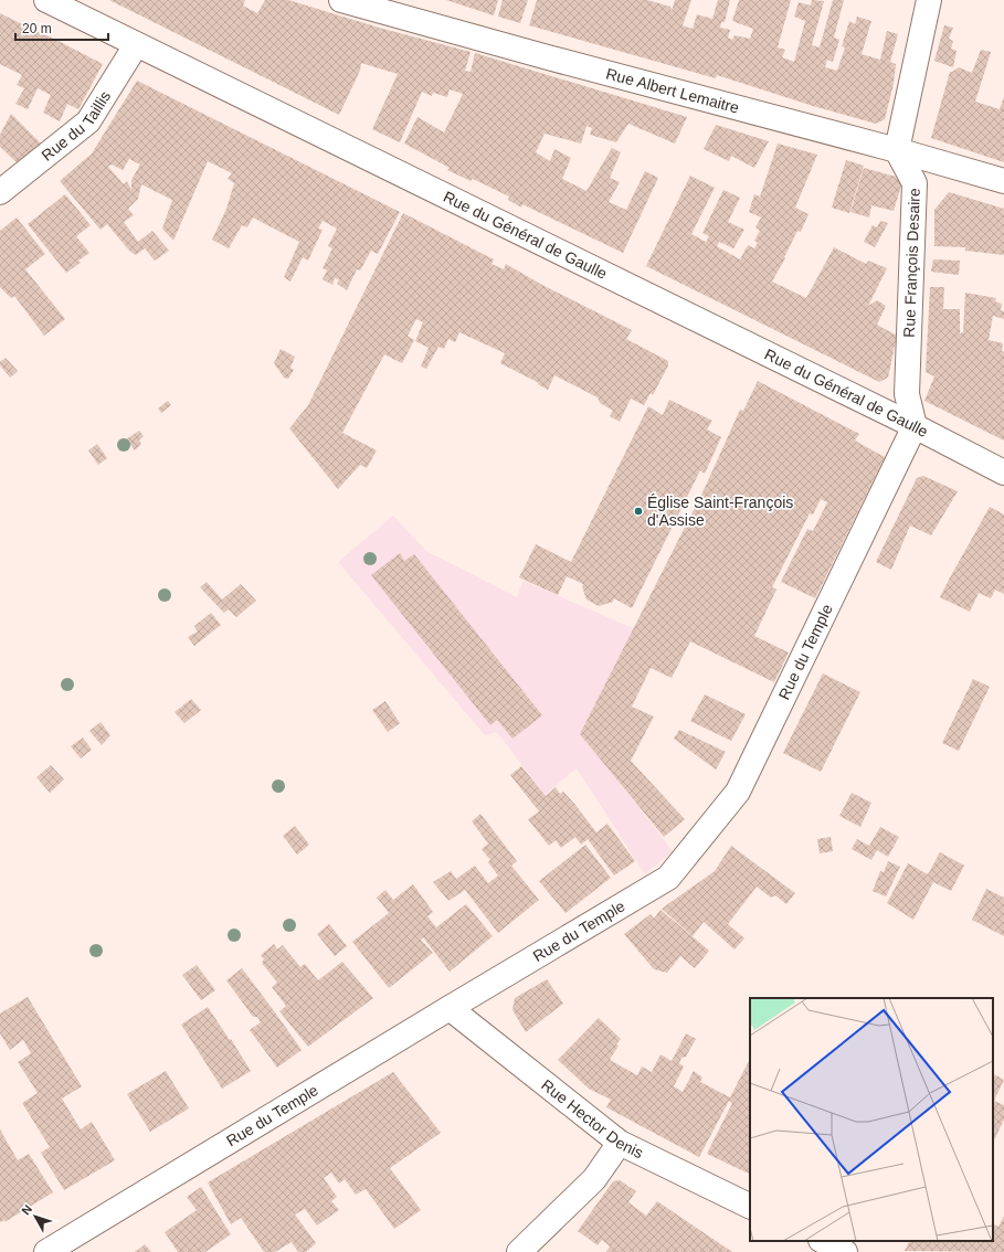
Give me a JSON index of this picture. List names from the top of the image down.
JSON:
{
  "streets": {
    "street": [
      "Rue Albert Lemaitre",
      "Rue du Taillis",
      "Rue du Général de Gaulle",
      "Rue François Desaire",
      "Rue du Temple",
      "Rue Hector Denis"
    ]
  },
  "crossings": [
    ["Rue Albert Lemaitre", "Rue François Desaire"],
    ["Rue du Taillis", "Rue du Général de Gaulle"],
    ["Rue du Général de Gaulle", "Rue François Desaire"],
    ["Rue du Général de Gaulle", "Rue du Temple"],
    ["Rue François Desaire", "Rue du Temple"],
    ["Rue du Temple", "Rue Hector Denis"]
  ],
  "places": ["Église Saint-François d'Assise"],
  "scale_bar": "20 m",
  "north": "top left"
}
